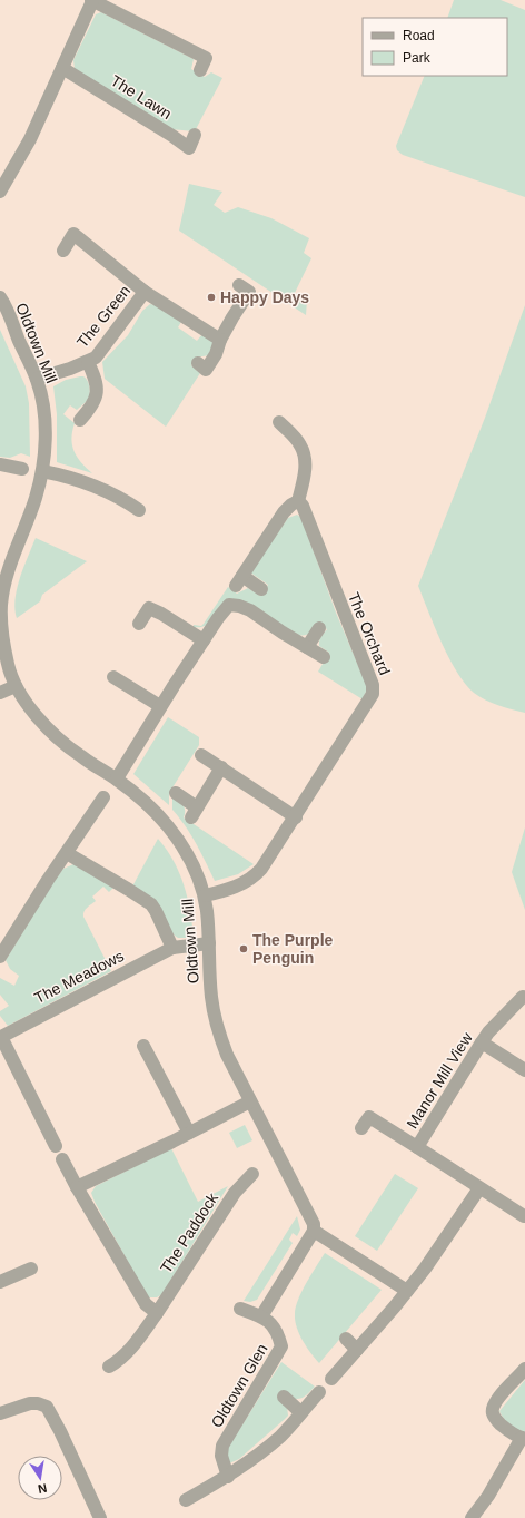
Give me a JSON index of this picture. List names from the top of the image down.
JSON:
{
  "streets": {
    "street": [
      "The Lawn",
      "The Green",
      "Oldtown Mill",
      "The Orchard",
      "The Meadows",
      "Manor Mill View",
      "The Paddock",
      "Oldtown Glen"
    ]
  },
  "crossings": [
    ["The Green", "Oldtown Mill"],
    ["Oldtown Mill", "The Orchard"],
    ["Oldtown Mill", "The Meadows"]
  ],
  "places": ["Happy Days", "The Purple Penguin"],
  "legend": ["Road", "Park"],
  "north": "bottom"
}
